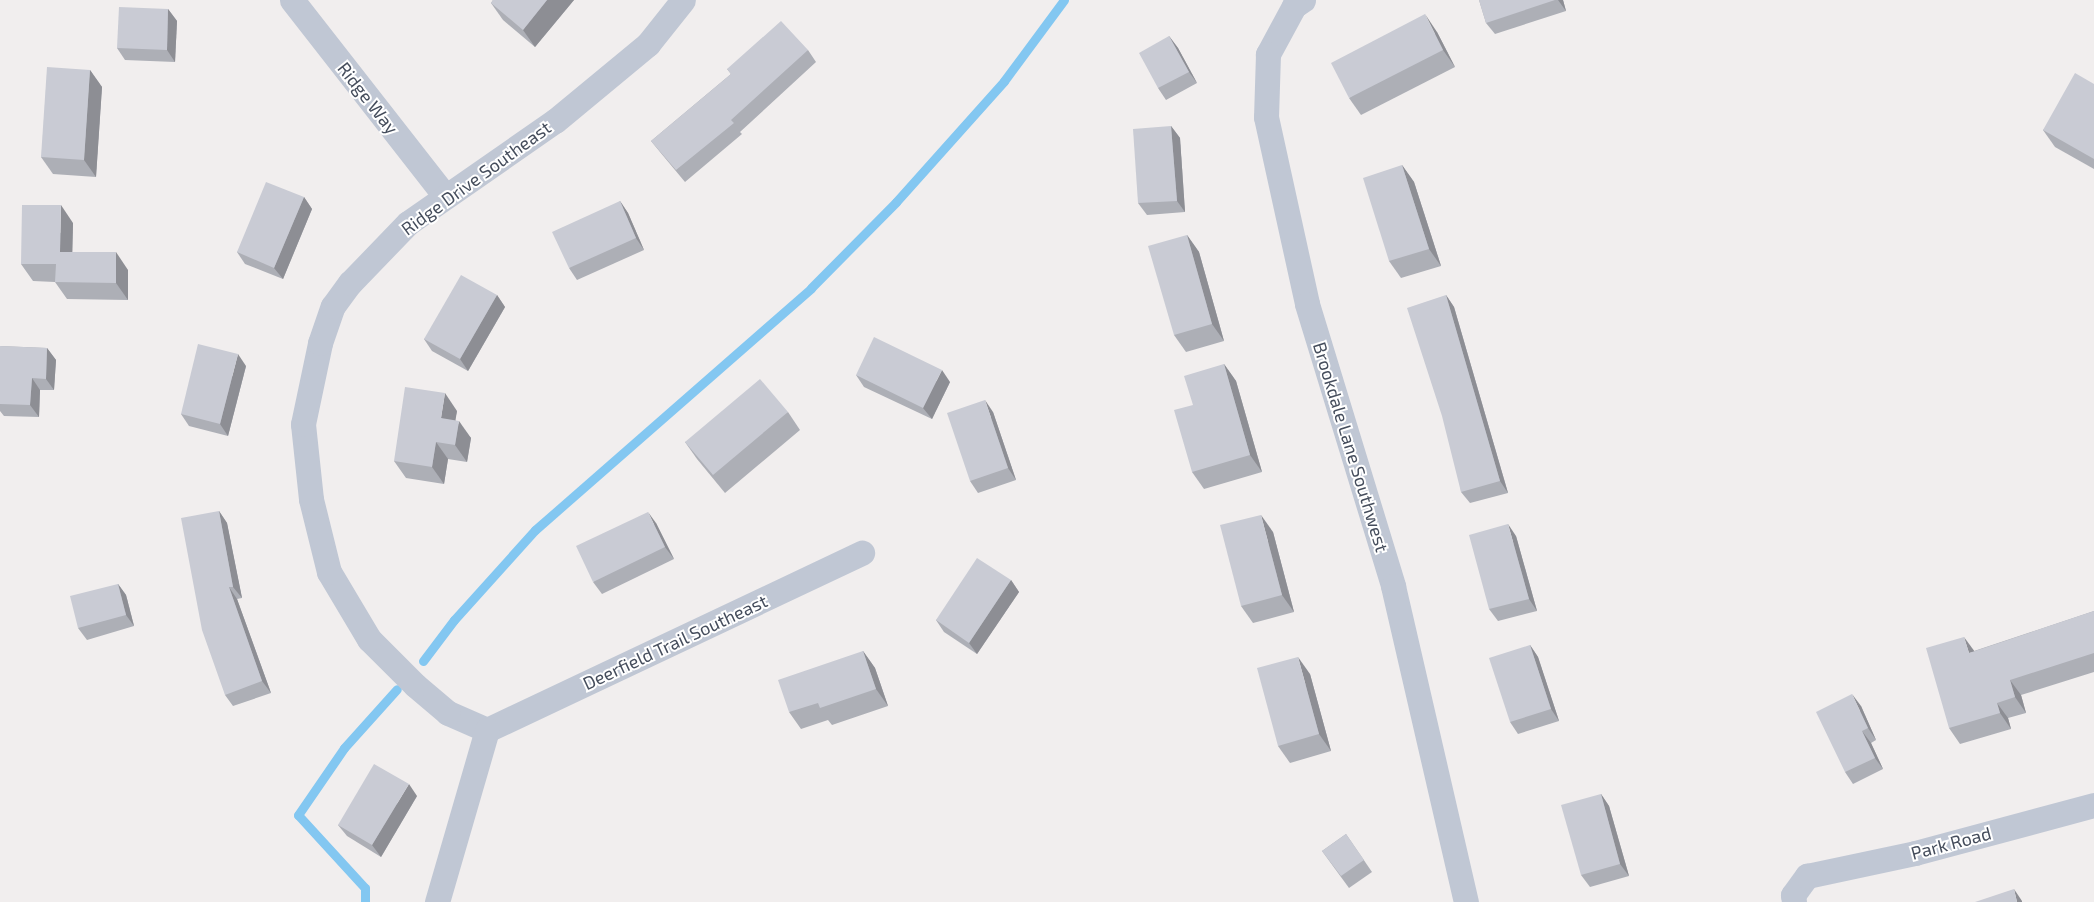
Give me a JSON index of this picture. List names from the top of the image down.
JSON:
{
  "streets": {
    "street": [
      "Ridge Way",
      "Ridge Drive Southeast",
      "Brookdale Lane Southwest",
      "Deerfield Trail Southeast",
      "Park Road"
    ]
  },
  "crossings": [
    ["Ridge Way", "Ridge Drive Southeast"],
    ["Ridge Drive Southeast", "Deerfield Trail Southeast"]
  ]
}
